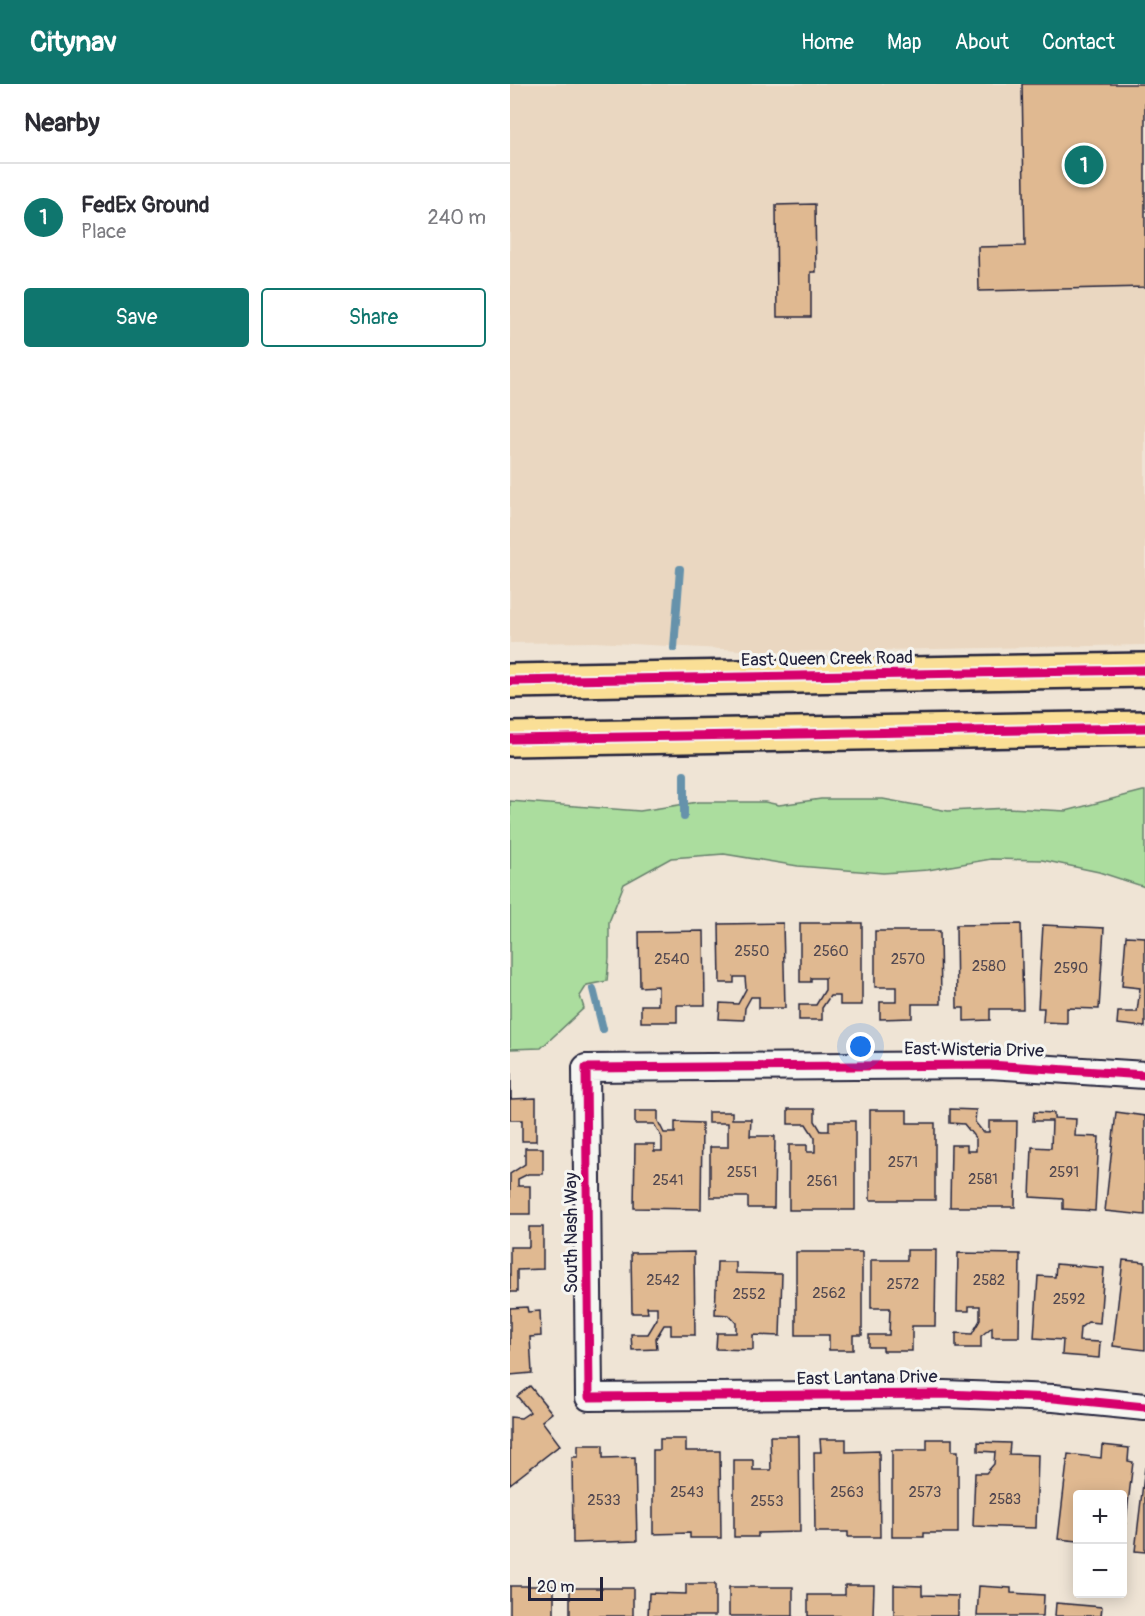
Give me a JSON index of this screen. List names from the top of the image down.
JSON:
{
  "streets": {
    "main road": ["East Queen Creek Road"],
    "street": ["East Wisteria Drive", "South Nash Way", "East Lantana Drive"]
  },
  "crossings": [
    ["East Wisteria Drive", "South Nash Way"],
    ["South Nash Way", "East Lantana Drive"]
  ],
  "house_numbers": [
    "2550",
    "2560",
    "2540",
    "2570",
    "2580",
    "2590",
    "2571",
    "2551",
    "2591",
    "2581",
    "2541",
    "2561",
    "2542",
    "2582",
    "2572",
    "2562",
    "2552",
    "2592",
    "2543",
    "2563",
    "2573",
    "2583",
    "2533",
    "2553"
  ],
  "scale_bar": "20 m",
  "page": {
    "header": "Citynav",
    "nav": [
      "Home",
      "Map",
      "About",
      "Contact"
    ],
    "heading": "Nearby",
    "pins": "1",
    "list": [
      {
        "mark": "1",
        "name": "FedEx Ground",
        "note": "Place",
        "value": "240 m"
      }
    ],
    "buttons": ["Save", "Share"],
    "map_buttons": ["+", "−"],
    "scale": "20 m"
  }
}
